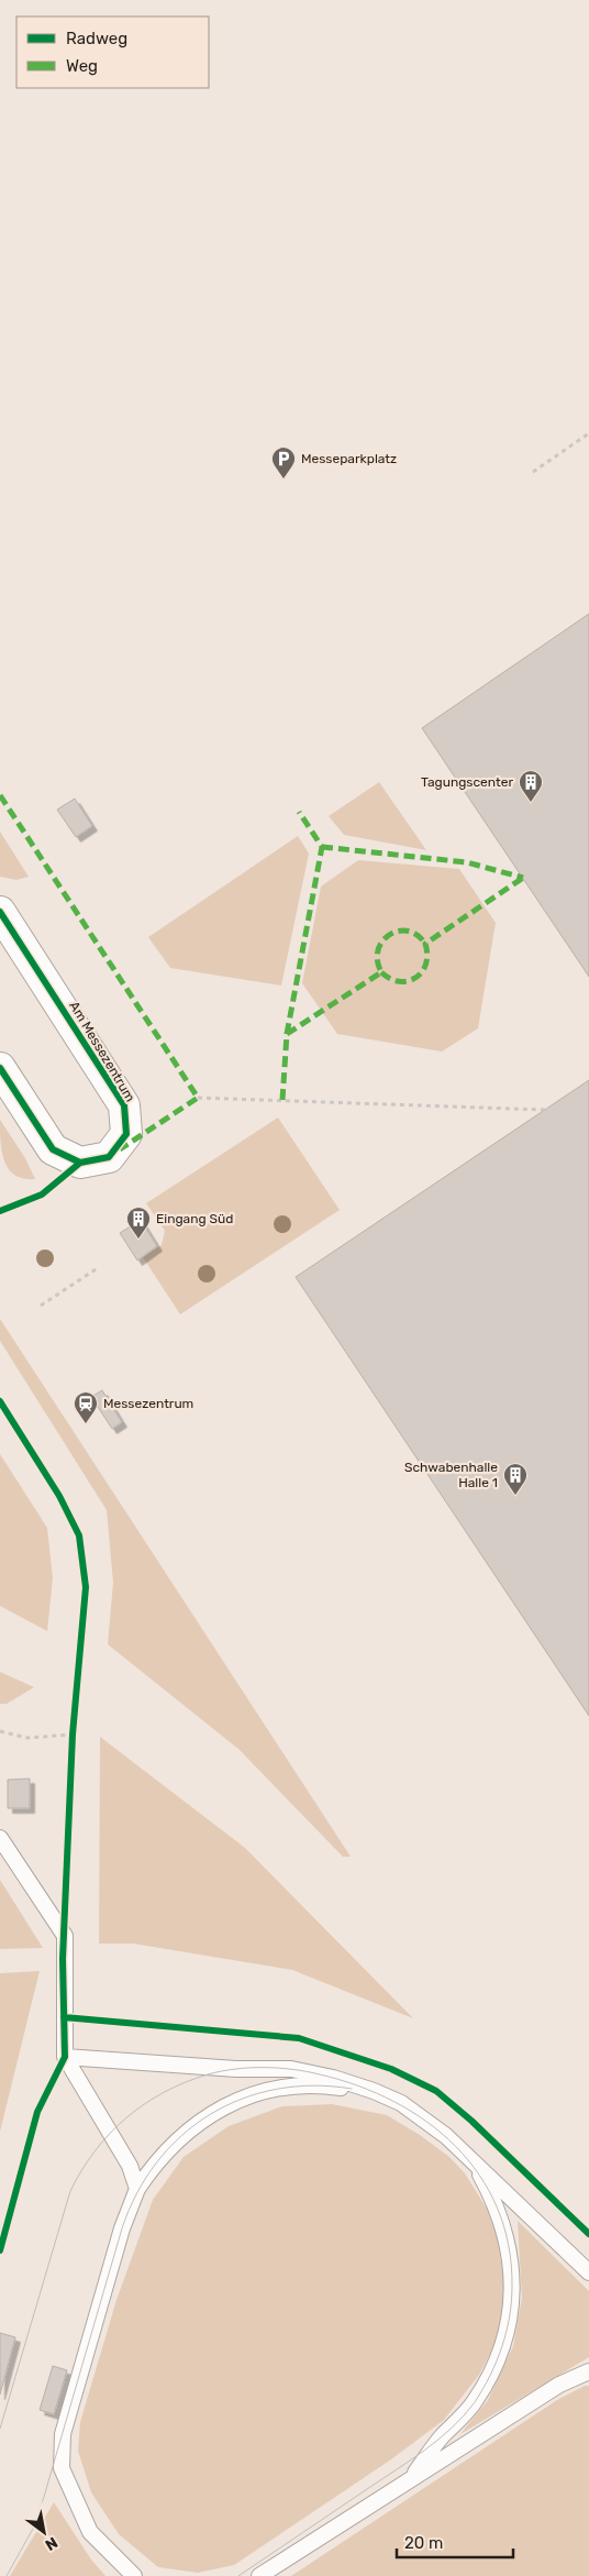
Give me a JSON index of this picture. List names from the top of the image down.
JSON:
{
  "streets": {
    "street": ["Am Messezentrum"]
  },
  "places": {
    "parking": ["Messeparkplatz"],
    "building": ["Tagungscenter", "Eingang Süd", "Schwabenhalle Halle 1"],
    "station": ["Messezentrum"]
  },
  "legend": ["Radweg", "Weg"],
  "scale_bar": "20 m",
  "north": "bottom right"
}
